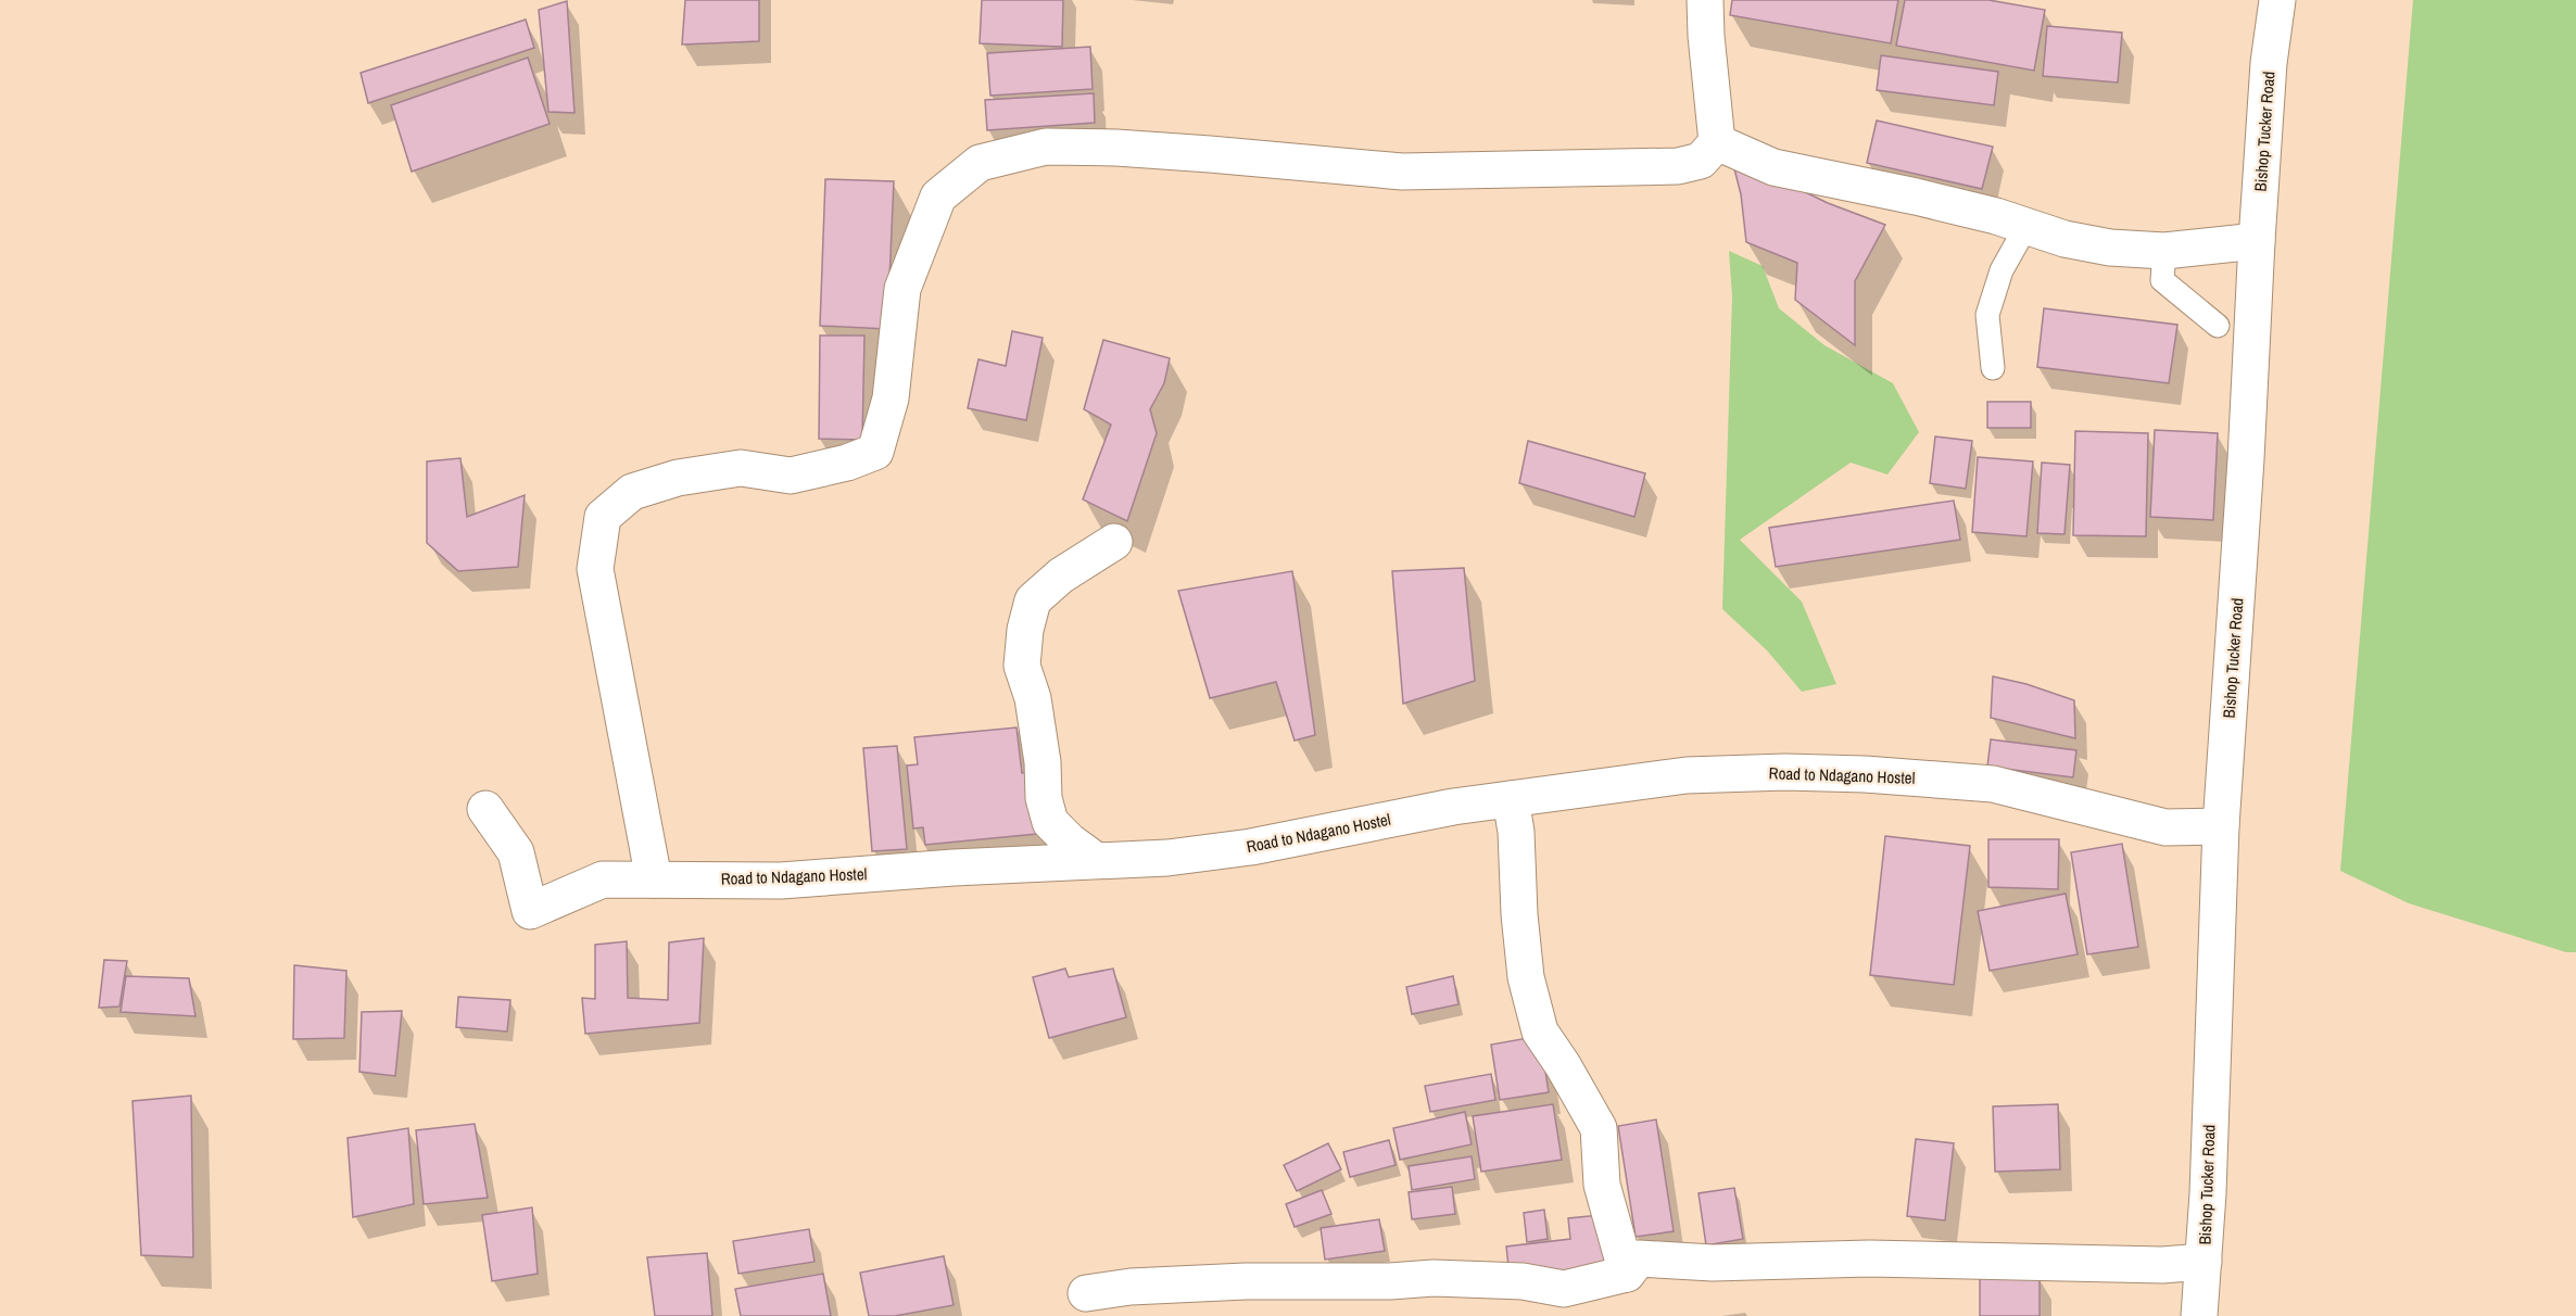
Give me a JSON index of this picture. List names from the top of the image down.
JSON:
{
  "streets": {
    "street": ["Bishop Tucker Road", "Road to Ndagano Hostel"]
  },
  "crossings": [
    ["Bishop Tucker Road", "Road to Ndagano Hostel"]
  ]
}
